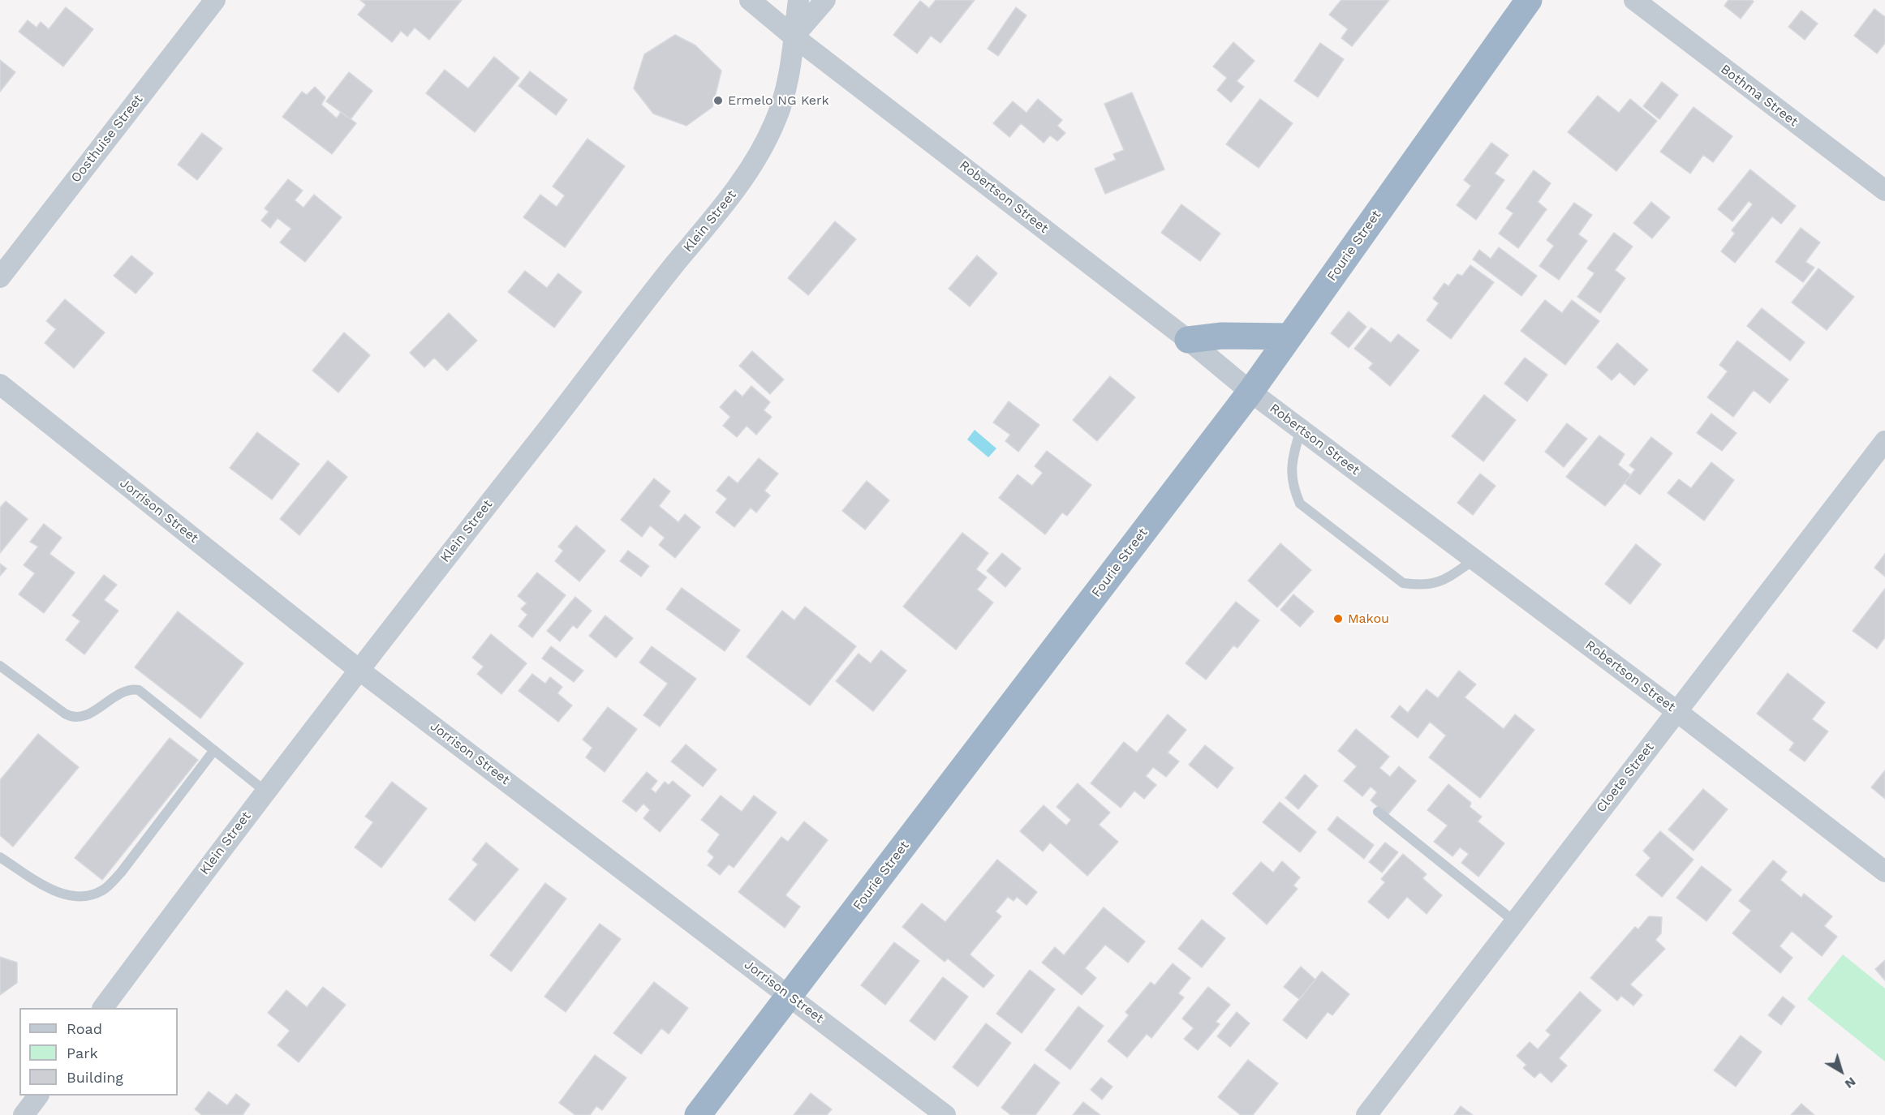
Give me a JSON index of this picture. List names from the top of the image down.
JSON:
{
  "streets": {
    "highway": ["Fourie Street"],
    "street": [
      "Bothma Street",
      "Oosthuise Street",
      "Robertson Street",
      "Klein Street",
      "Jorrison Street",
      "Cloete Street"
    ]
  },
  "crossings": [
    ["Robertson Street", "Klein Street"],
    ["Robertson Street", "Fourie Street"],
    ["Robertson Street", "Cloete Street"],
    ["Klein Street", "Jorrison Street"],
    ["Fourie Street", "Jorrison Street"]
  ],
  "places": ["Ermelo NG Kerk", "Makou"],
  "legend": ["Road", "Park", "Building"],
  "north": "bottom right"
}
